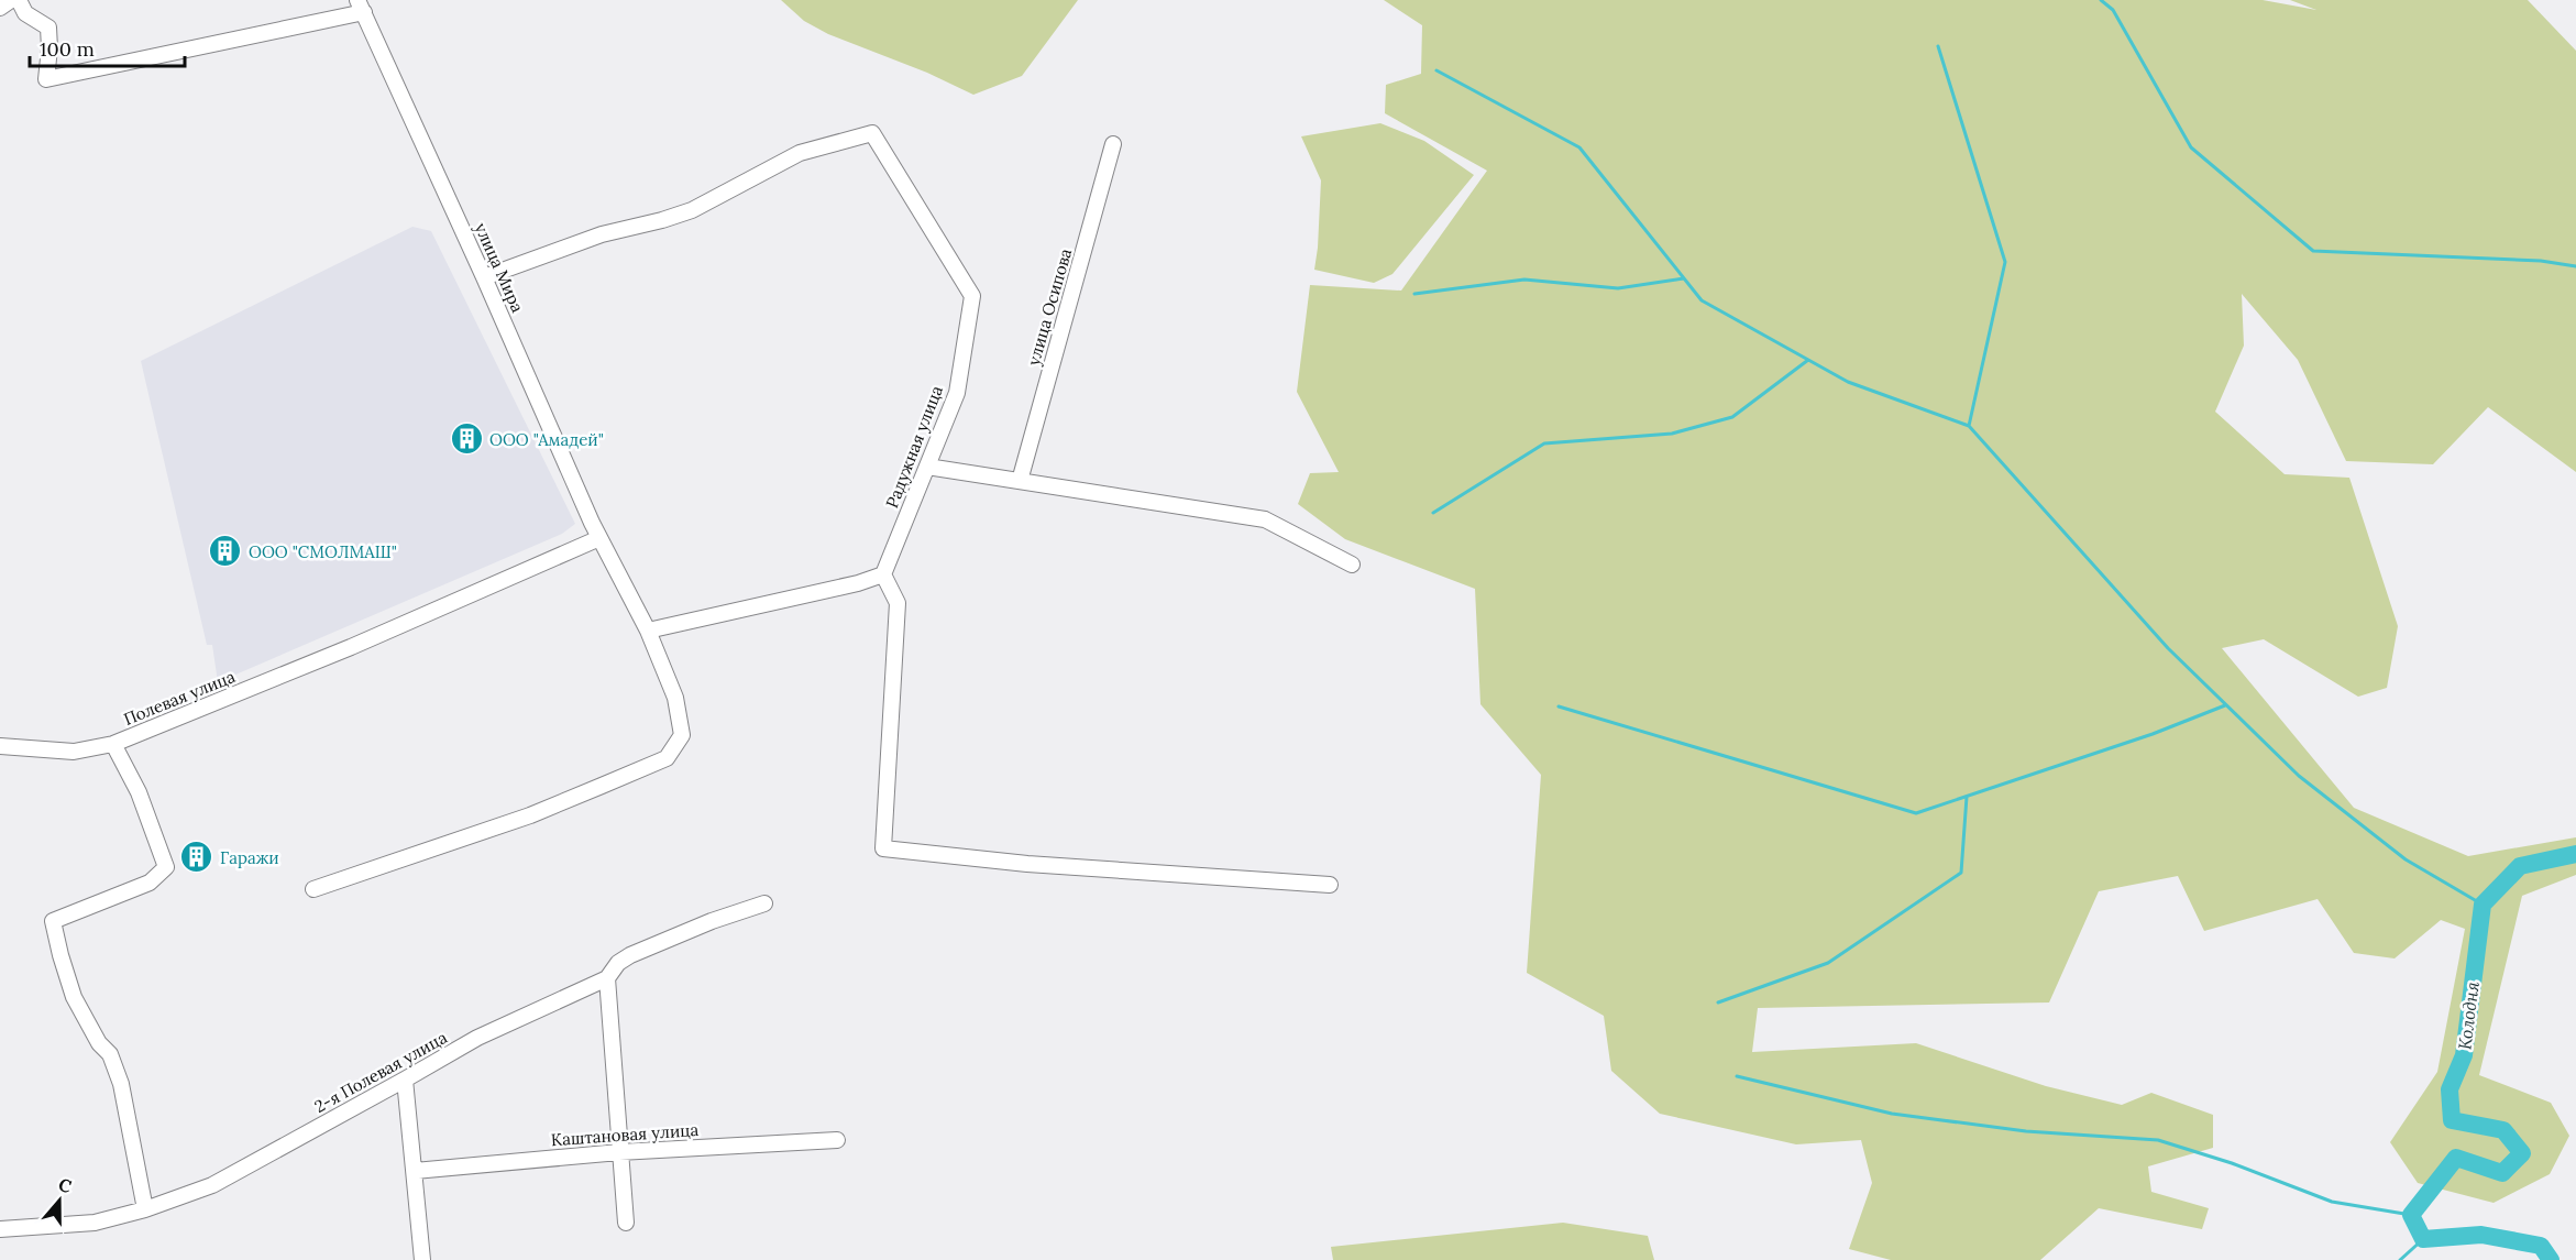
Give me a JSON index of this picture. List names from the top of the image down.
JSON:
{
  "streets": {
    "street": [
      "улица Мира",
      "улица Осипова",
      "Радужная улица",
      "Полевая улица",
      "2-я Полевая улица",
      "Каштановая улица"
    ]
  },
  "crossings": [
    ["улица Мира", "Радужная улица"],
    ["улица Мира", "Полевая улица"],
    ["Полевая улица", "2-я Полевая улица"]
  ],
  "water": ["Колодня"],
  "places": {
    "building": ["ООО \"Амадей\"", "ООО \"СМОЛМАШ\"", "Гаражи"]
  },
  "scale_bar": "100 m",
  "north": "top"
}
